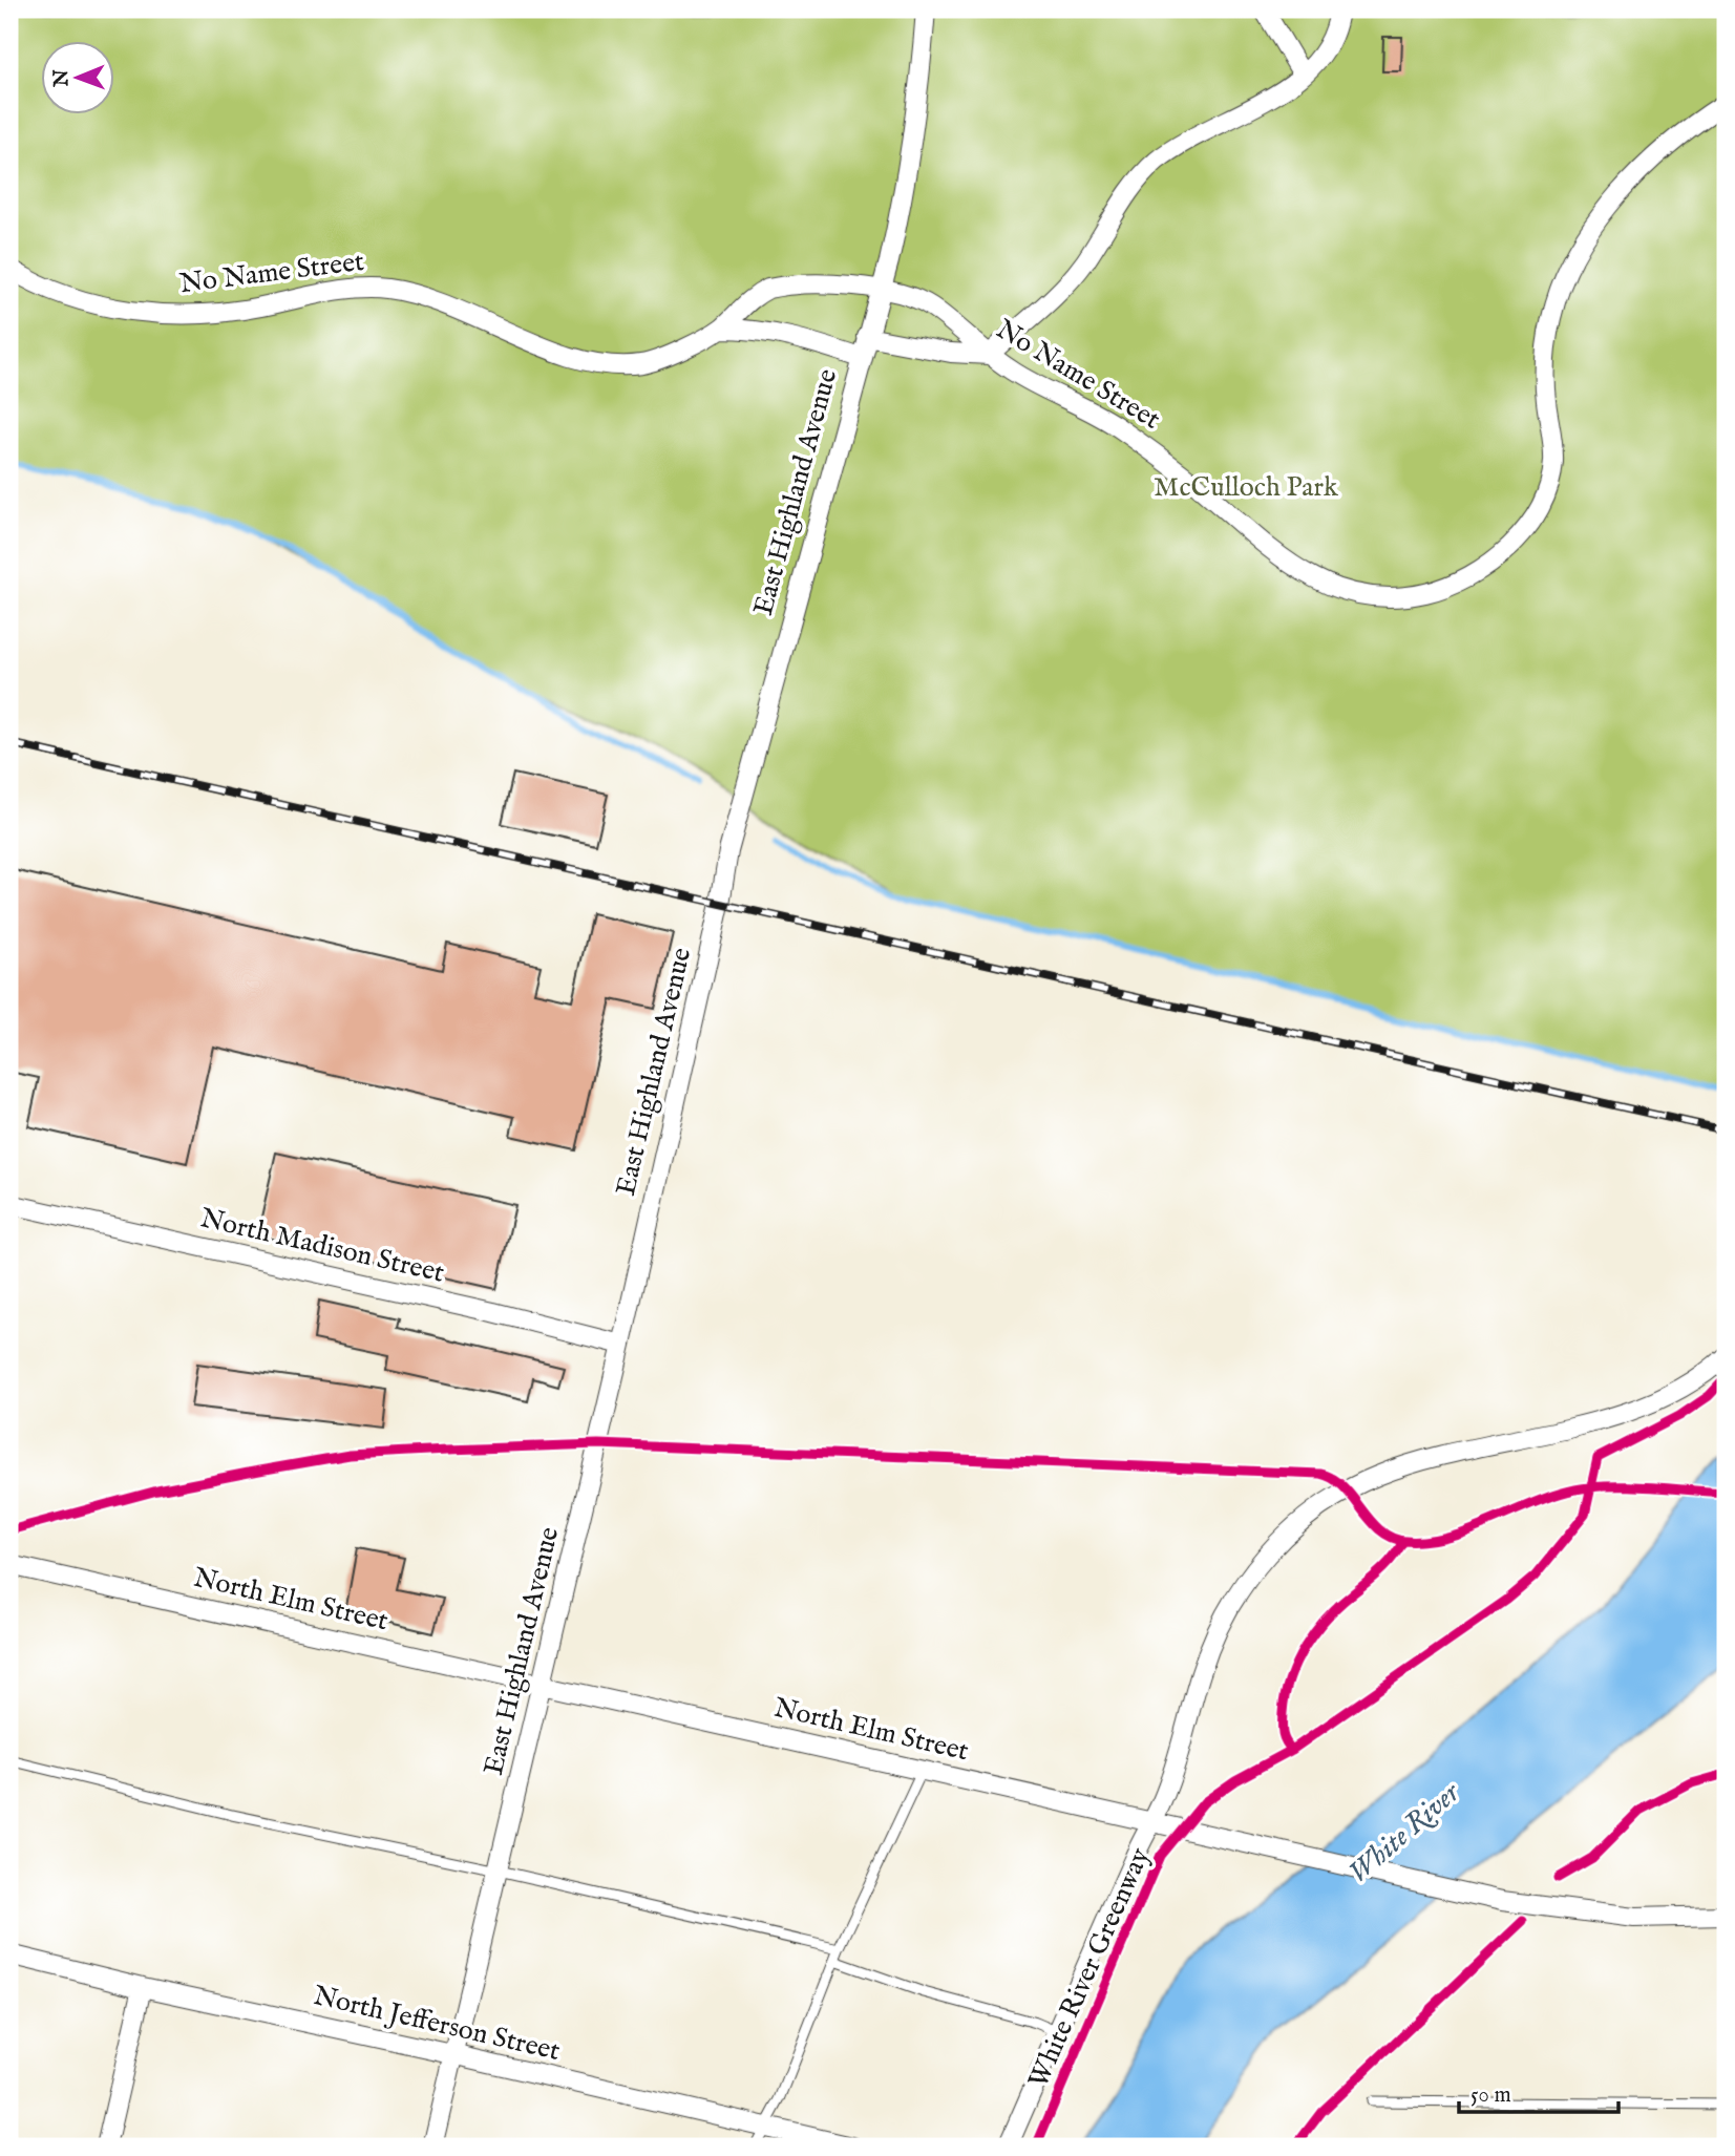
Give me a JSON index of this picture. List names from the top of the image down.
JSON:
{
  "streets": {
    "street": [
      "No Name Street",
      "East Highland Avenue",
      "North Madison Street",
      "North Elm Street",
      "North Jefferson Street"
    ],
    "cycle path": ["White River Greenway"]
  },
  "crossings": [
    ["No Name Street", "East Highland Avenue"],
    ["East Highland Avenue", "North Madison Street"],
    ["East Highland Avenue", "North Elm Street"],
    ["East Highland Avenue", "North Jefferson Street"]
  ],
  "water": ["White River"],
  "parks": ["McCulloch Park"],
  "scale_bar": "50 m",
  "north": "left"
}
